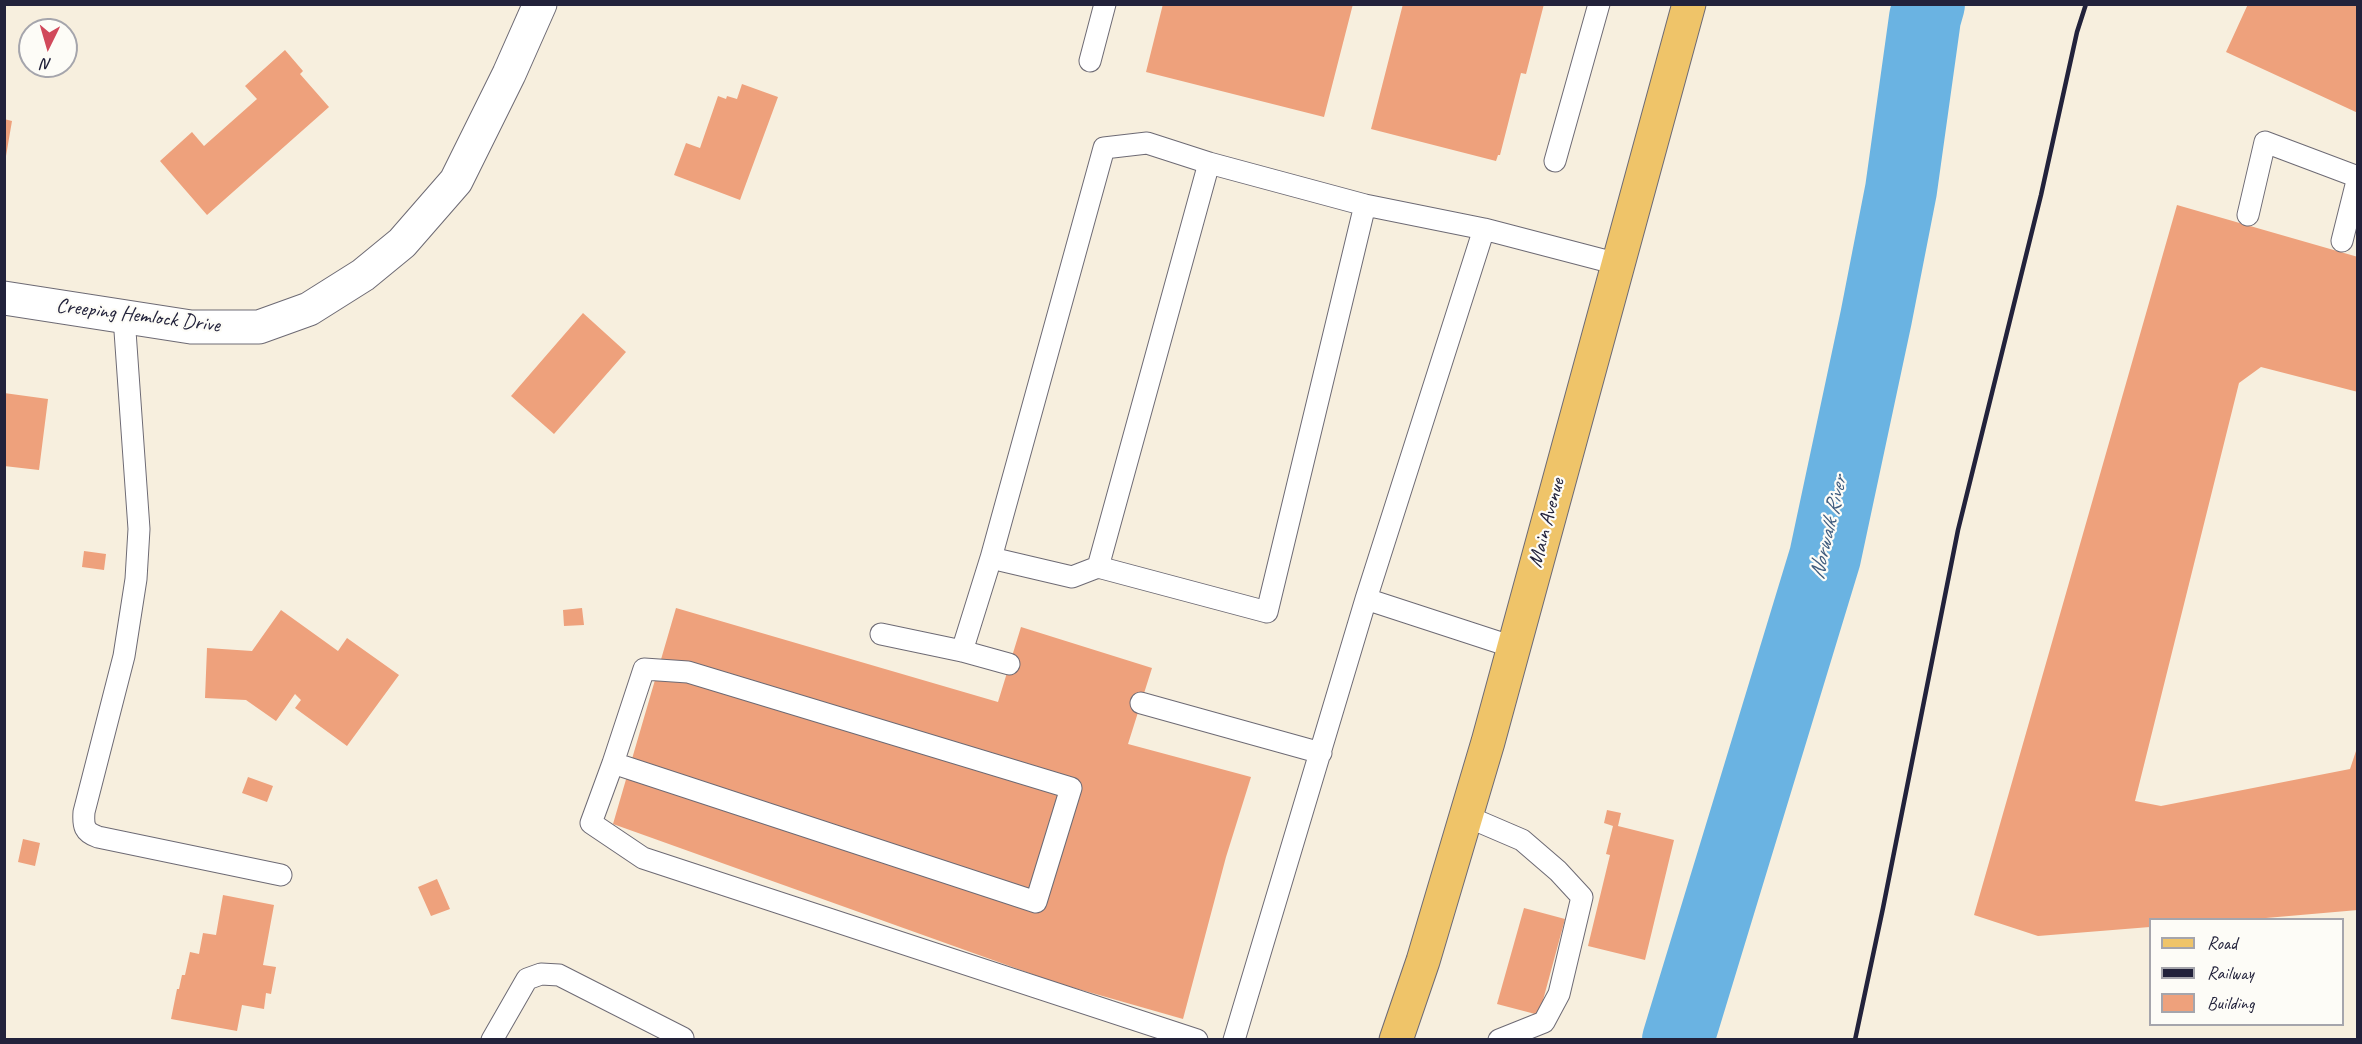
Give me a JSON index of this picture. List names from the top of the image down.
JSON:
{
  "streets": {
    "main road": ["Main Avenue"],
    "street": ["Creeping Hemlock Drive"]
  },
  "water": ["Norwalk River"],
  "legend": ["Road", "Railway", "Building"],
  "north": "bottom"
}
